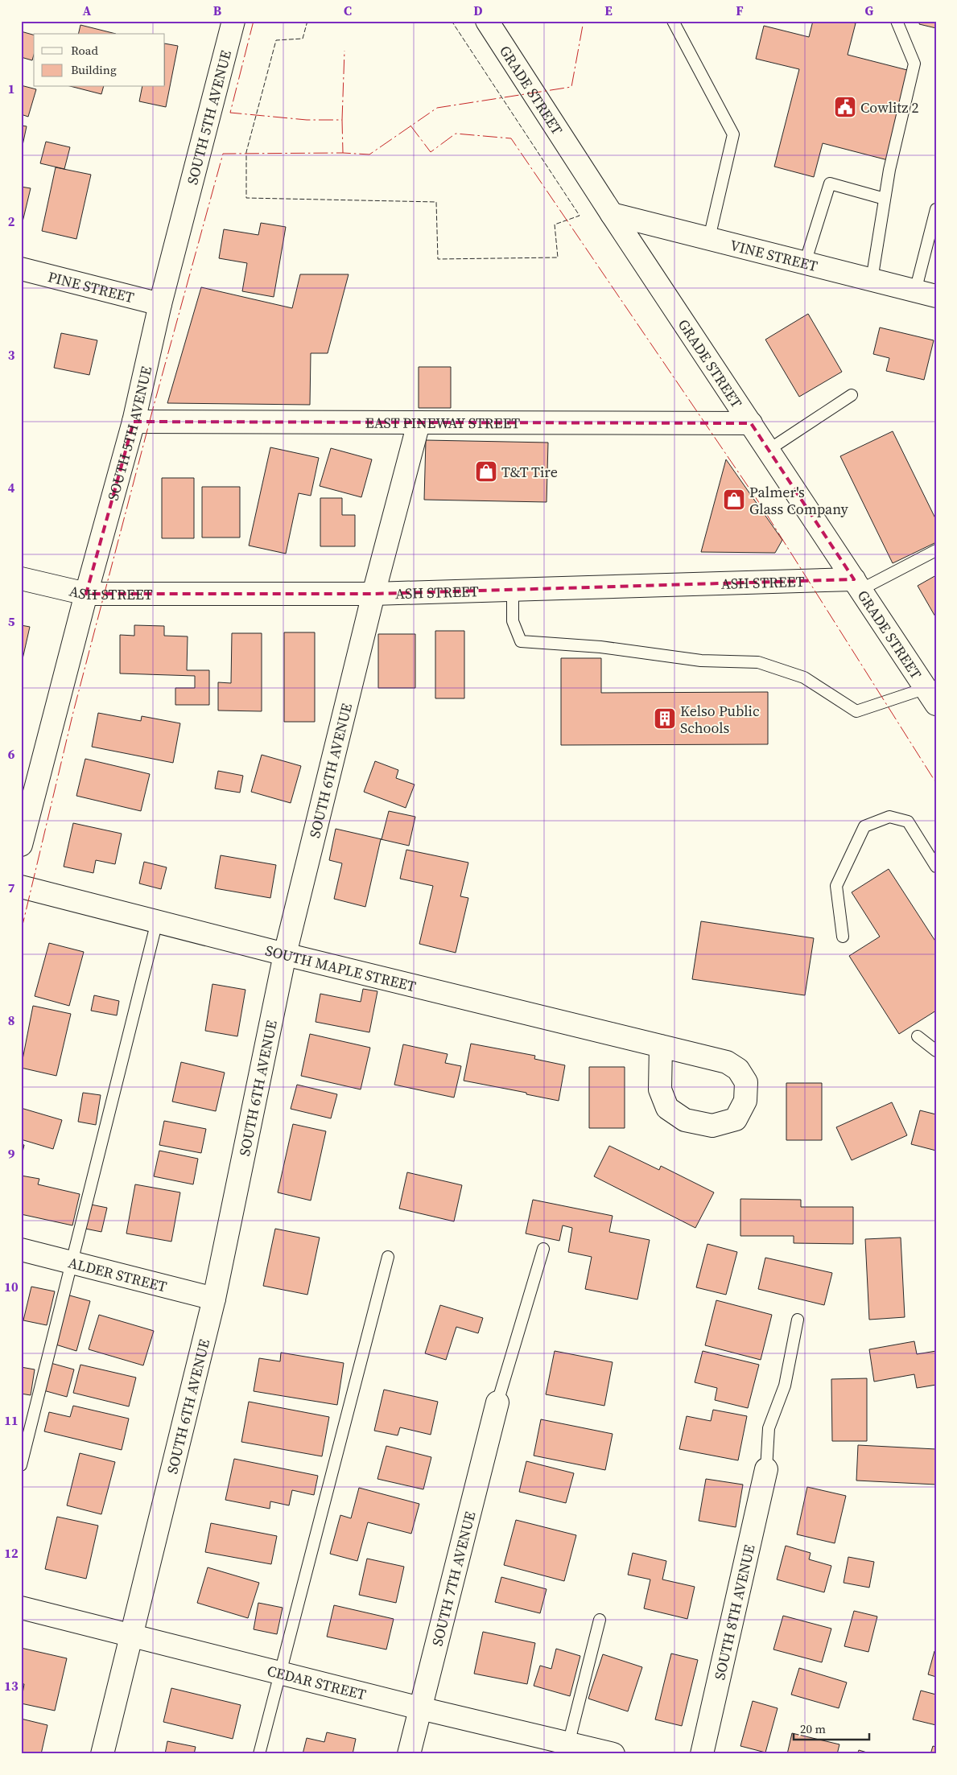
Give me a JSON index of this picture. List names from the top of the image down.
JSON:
{
  "streets": {
    "street": [
      "GRADE STREET",
      "SOUTH 5TH AVENUE",
      "VINE STREET",
      "PINE STREET",
      "EAST PINEWAY STREET",
      "ASH STREET",
      "SOUTH 6TH AVENUE",
      "SOUTH MAPLE STREET",
      "ALDER STREET",
      "SOUTH 7TH AVENUE",
      "SOUTH 8TH AVENUE",
      "CEDAR STREET"
    ]
  },
  "crossings": [
    ["GRADE STREET", "VINE STREET"],
    ["GRADE STREET", "EAST PINEWAY STREET"],
    ["GRADE STREET", "ASH STREET"],
    ["SOUTH 5TH AVENUE", "PINE STREET"],
    ["SOUTH 5TH AVENUE", "EAST PINEWAY STREET"],
    ["SOUTH 5TH AVENUE", "ASH STREET"],
    ["EAST PINEWAY STREET", "SOUTH 6TH AVENUE"],
    ["ASH STREET", "SOUTH 6TH AVENUE"],
    ["SOUTH 6TH AVENUE", "SOUTH MAPLE STREET"],
    ["SOUTH 6TH AVENUE", "ALDER STREET"],
    ["SOUTH 6TH AVENUE", "CEDAR STREET"],
    ["SOUTH 7TH AVENUE", "CEDAR STREET"]
  ],
  "places": {
    "public building": ["Cowlitz 2"],
    "shop": ["T&T Tire", "Palmer's Glass Company"],
    "building": ["Kelso Public Schools"]
  },
  "legend": ["Road", "Building"],
  "scale_bar": "20 m",
  "grid": {
    "columns": [
      "A",
      "B",
      "C",
      "D",
      "E",
      "F",
      "G"
    ],
    "rows": [
      "1",
      "2",
      "3",
      "4",
      "5",
      "6",
      "7",
      "8",
      "9",
      "10",
      "11",
      "12",
      "13"
    ]
  }
}
